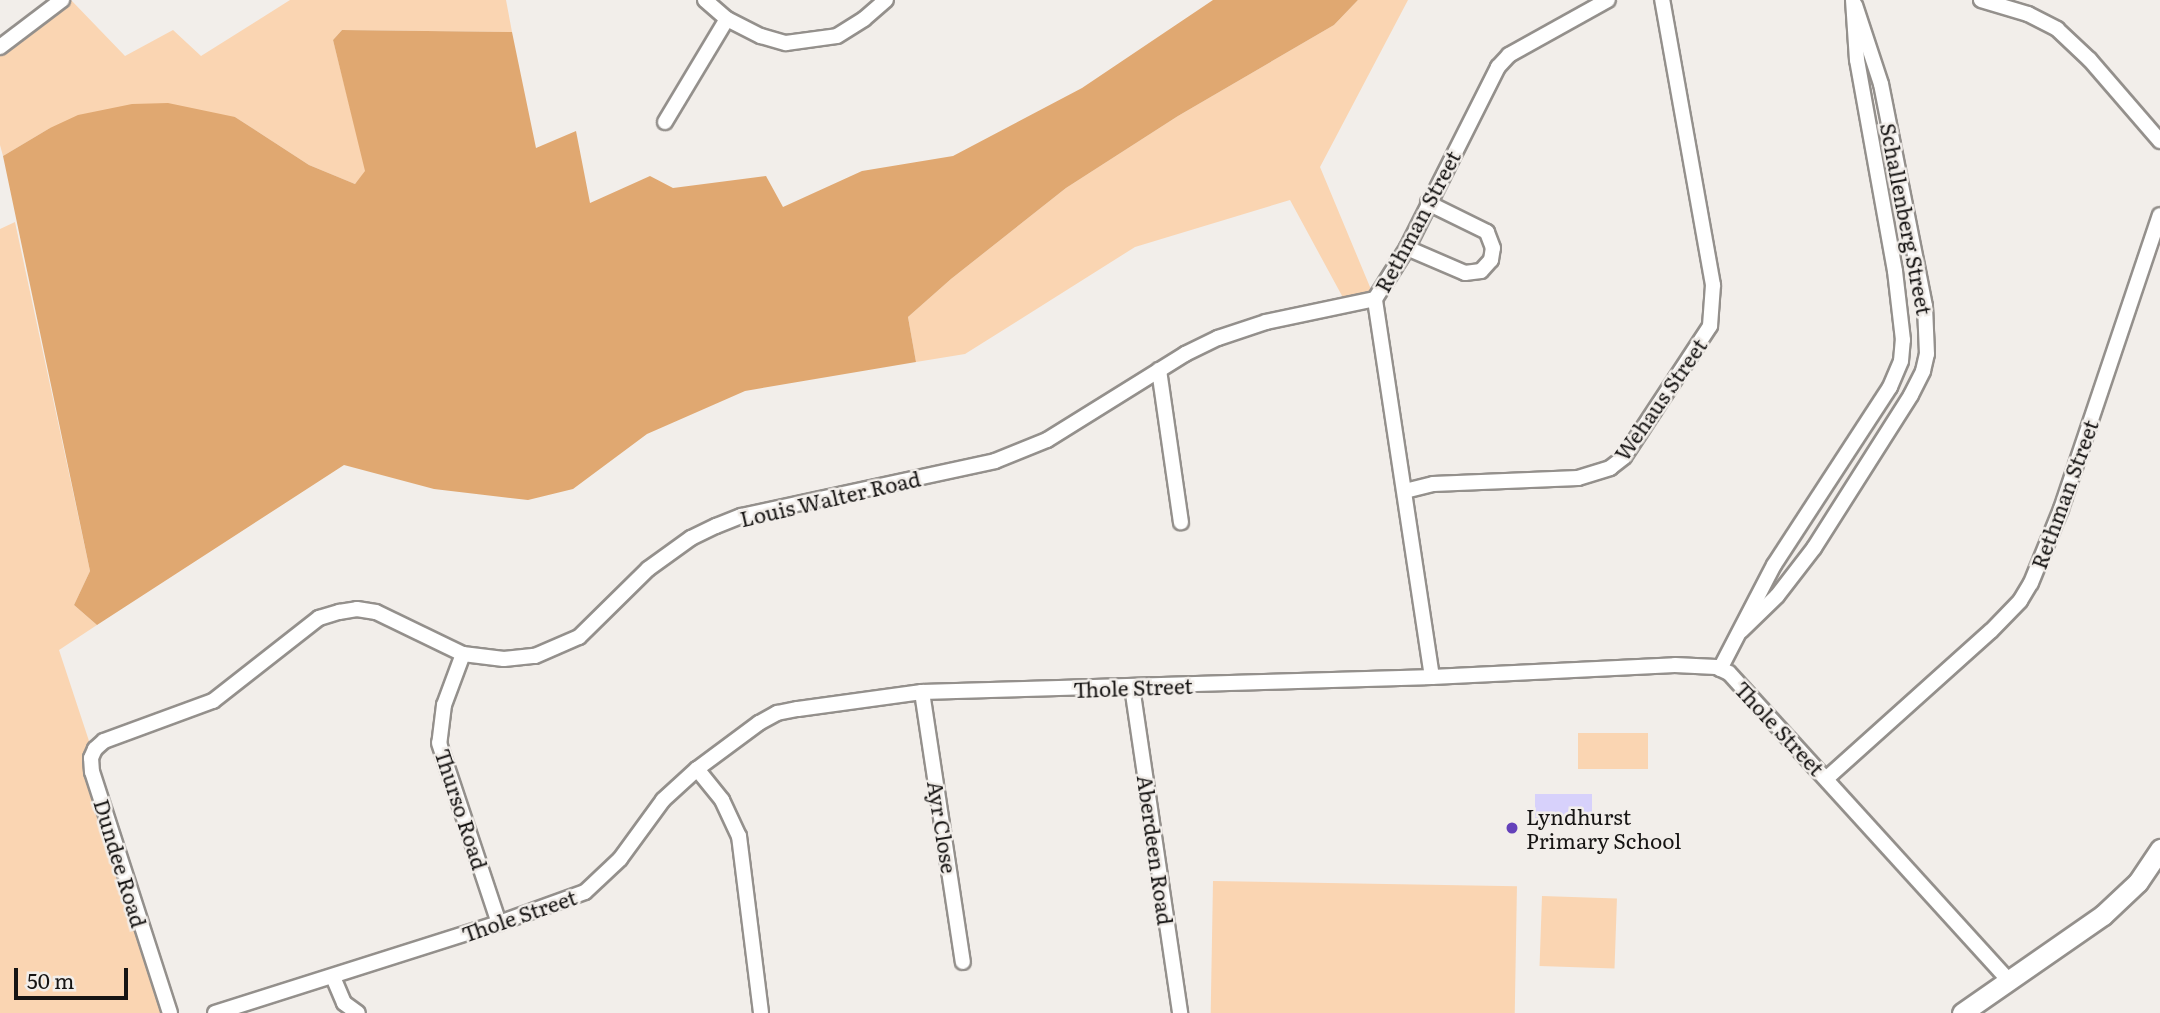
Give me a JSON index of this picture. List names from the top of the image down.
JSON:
{
  "streets": {
    "street": [
      "Schallenberg Street",
      "Rethman Street",
      "Wehaus Street",
      "Louis Walter Road",
      "Thole Street",
      "Thurso Road",
      "Ayr Close",
      "Aberdeen Road",
      "Dundee Road"
    ]
  },
  "crossings": [
    ["Schallenberg Street", "Thole Street"],
    ["Rethman Street", "Wehaus Street"],
    ["Rethman Street", "Louis Walter Road"],
    ["Rethman Street", "Thole Street"],
    ["Louis Walter Road", "Thurso Road"],
    ["Louis Walter Road", "Dundee Road"],
    ["Thole Street", "Thurso Road"],
    ["Thole Street", "Ayr Close"],
    ["Thole Street", "Aberdeen Road"]
  ],
  "places": ["Lyndhurst Primary School"],
  "scale_bar": "50 m"
}
